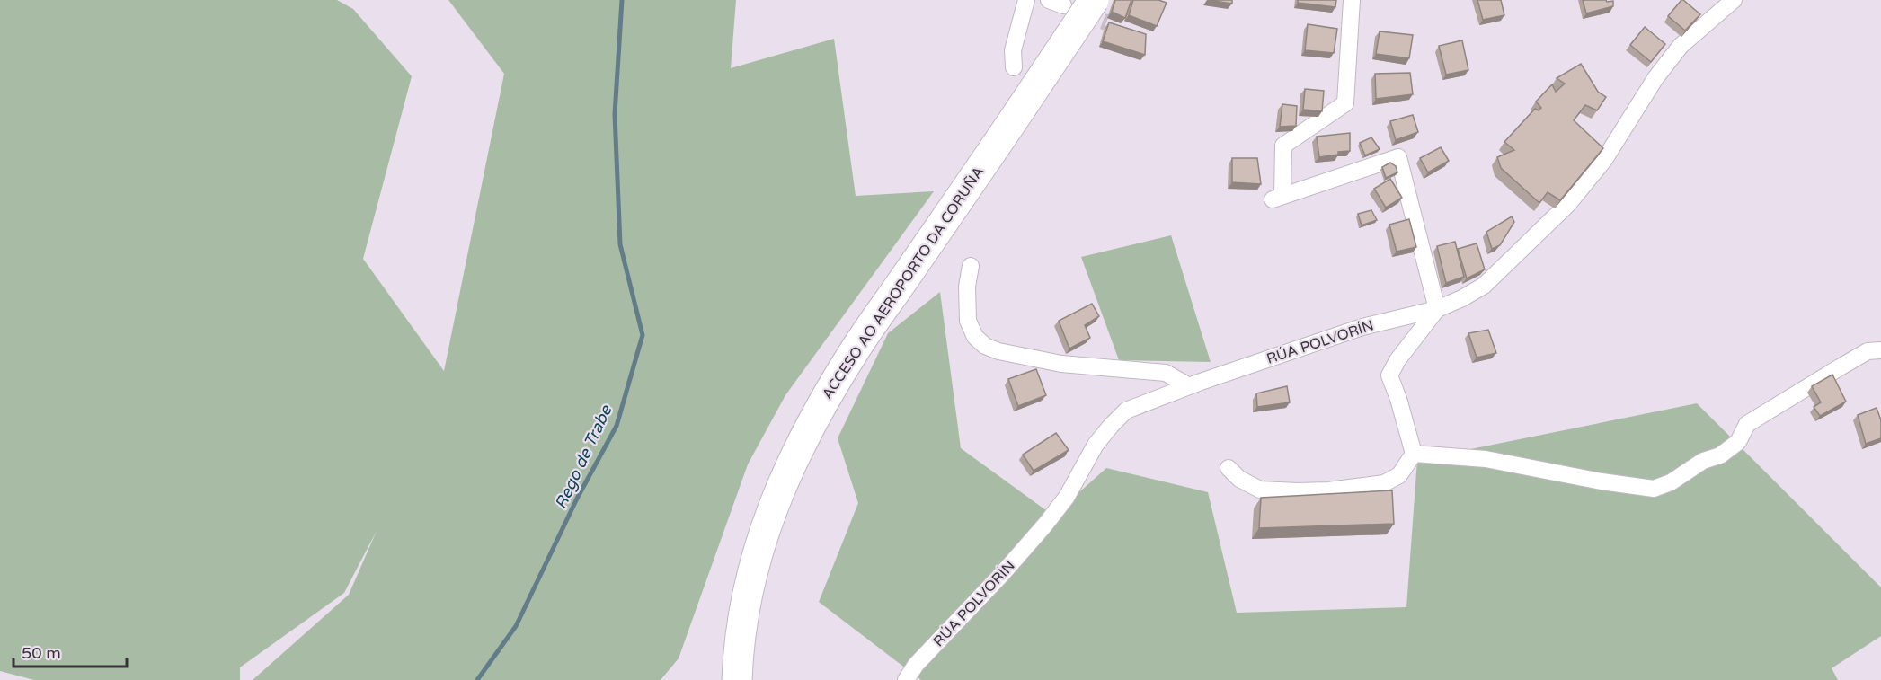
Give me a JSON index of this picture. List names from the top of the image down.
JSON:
{
  "streets": {
    "highway": ["ACCESO AO AEROPORTO DA CORUÑA"],
    "street": ["RÚA POLVORÍN"]
  },
  "water": ["Rego de Trabe"],
  "scale_bar": "50 m"
}
